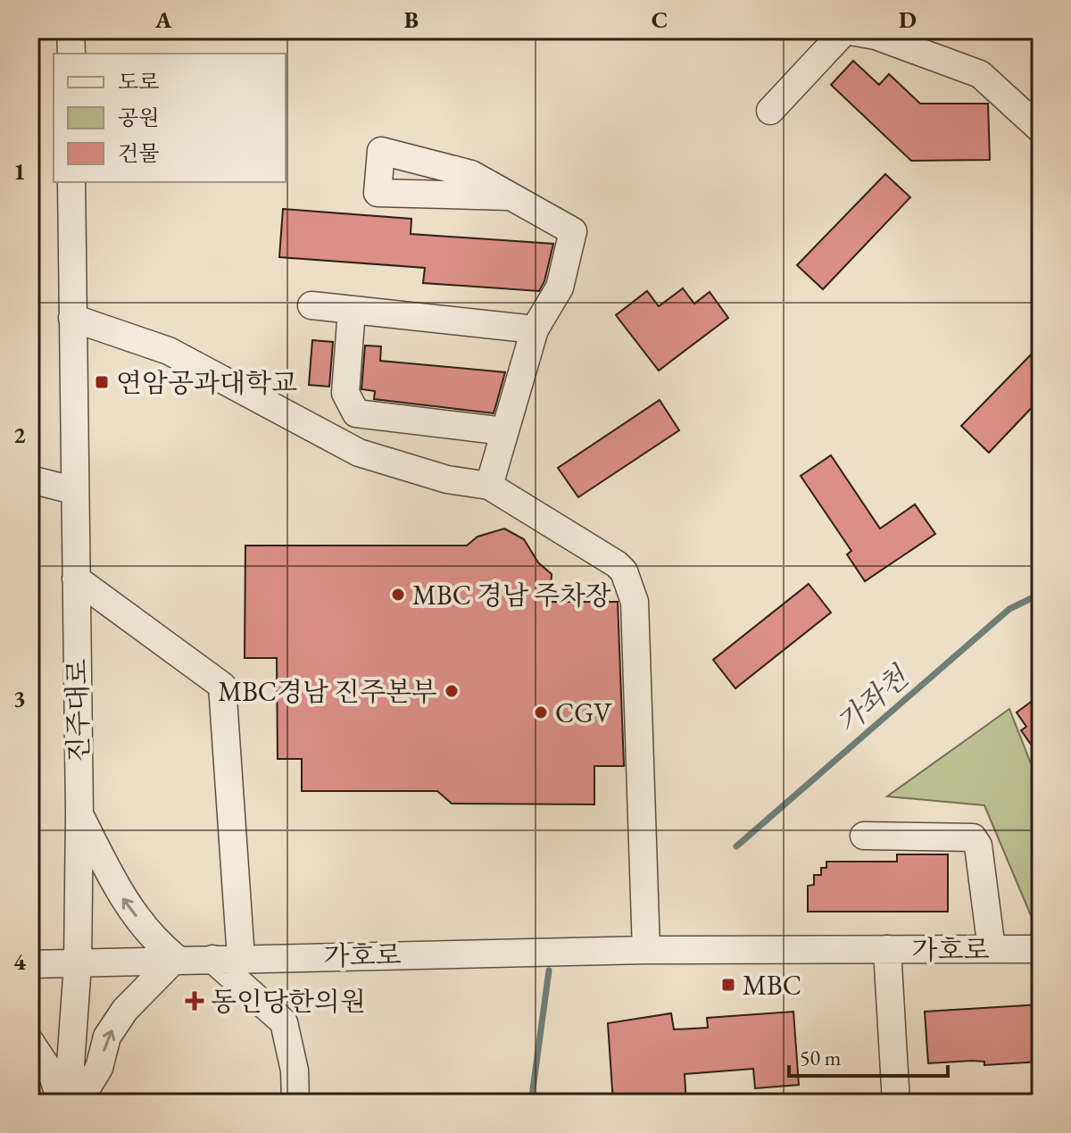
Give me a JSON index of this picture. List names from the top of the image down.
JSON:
{
  "streets": {
    "street": ["진주대로", "가호로"]
  },
  "crossings": [
    ["진주대로", "가호로"]
  ],
  "water": ["가좌천"],
  "places": {
    "transit": ["연암공과대학교", "MBC"],
    "other": ["MBC 경남 주차장", "MBC경남 진주본부", "CGV"],
    "health": ["동인당한의원"]
  },
  "legend": ["도로", "공원", "건물"],
  "scale_bar": "50 m",
  "grid": {
    "columns": [
      "A",
      "B",
      "C",
      "D"
    ],
    "rows": [
      "1",
      "2",
      "3",
      "4"
    ]
  }
}
